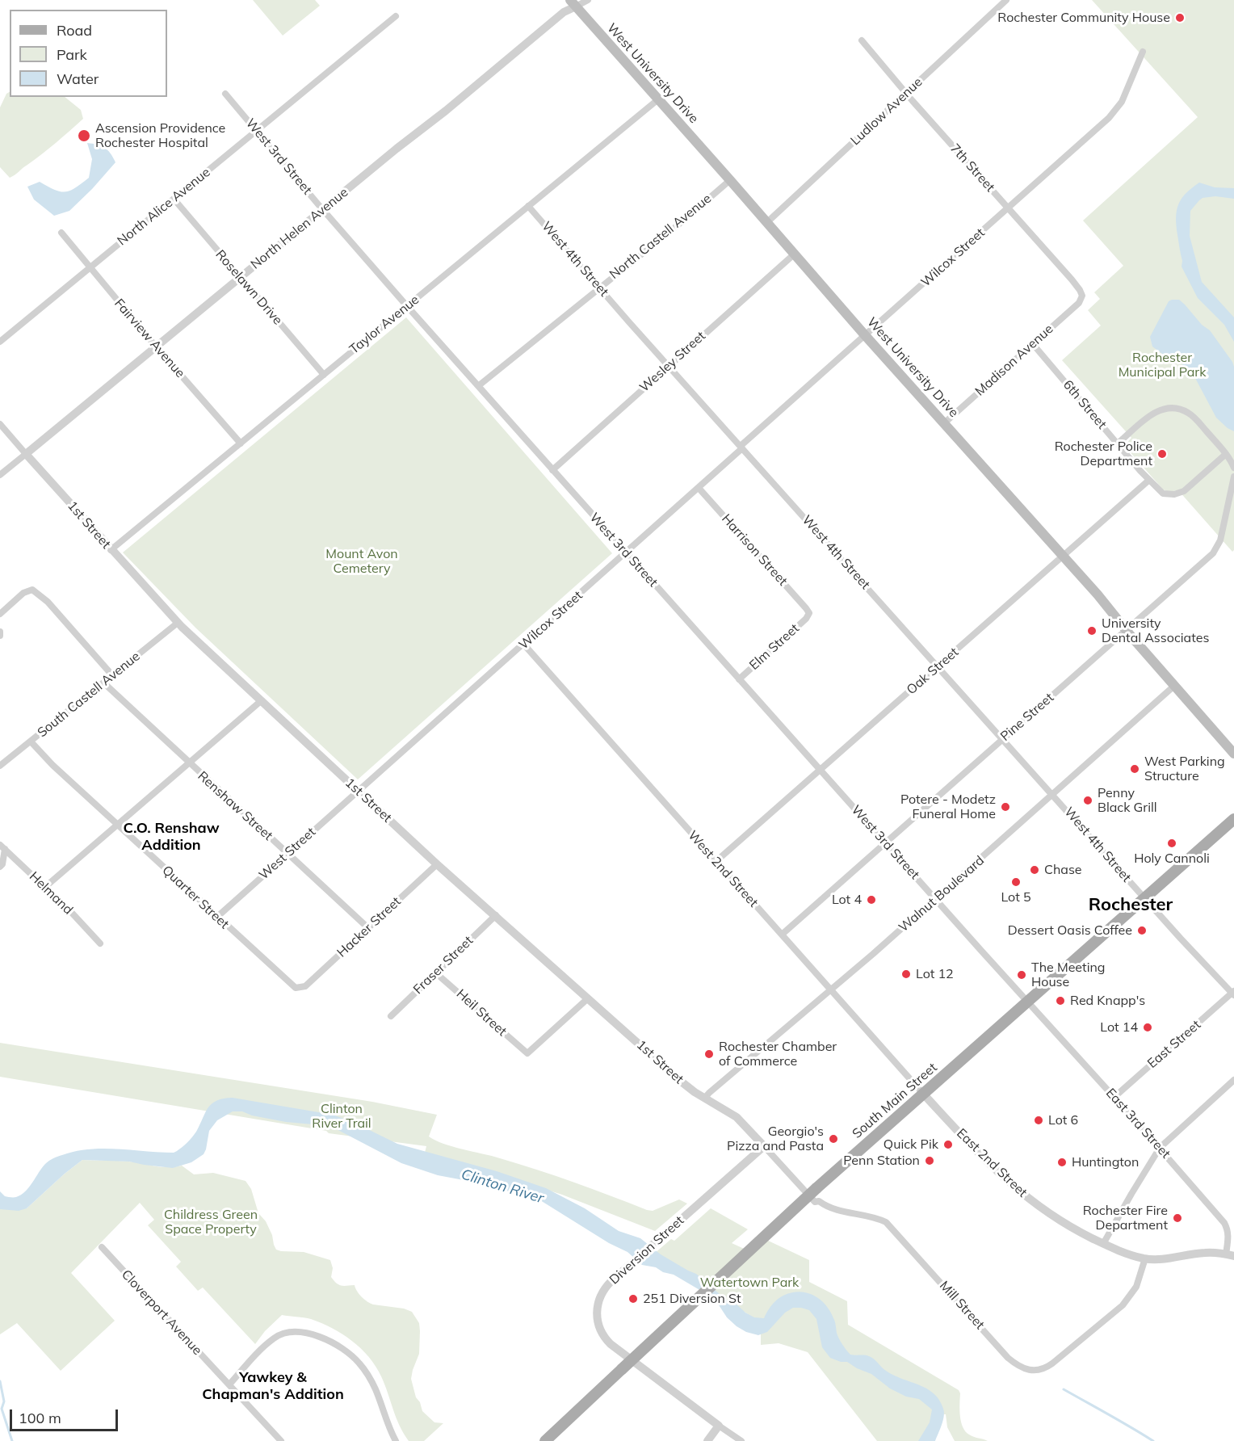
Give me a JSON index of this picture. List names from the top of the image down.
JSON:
{
  "streets": {
    "main road": ["West University Drive", "South Main Street"],
    "street": [
      "Ludlow Avenue",
      "West 3rd Street",
      "7th Street",
      "North Alice Avenue",
      "North Helen Avenue",
      "North Castell Avenue",
      "Wilcox Street",
      "West 4th Street",
      "Roselawn Drive",
      "Taylor Avenue",
      "Fairview Avenue",
      "Madison Avenue",
      "Wesley Street",
      "6th Street",
      "1st Street",
      "Harrison Street",
      "Elm Street",
      "Oak Street",
      "South Castell Avenue",
      "Pine Street",
      "Renshaw Street",
      "West Street",
      "West 2nd Street",
      "Helmand",
      "Walnut Boulevard",
      "Quarter Street",
      "Hacker Street",
      "Fraser Street",
      "Heil Street",
      "East Street",
      "East 3rd Street",
      "East 2nd Street",
      "Diversion Street",
      "Mill Street",
      "Cloverport Avenue"
    ]
  },
  "crossings": [
    ["West University Drive", "Ludlow Avenue"],
    ["West University Drive", "North Helen Avenue"],
    ["West University Drive", "North Castell Avenue"],
    ["West University Drive", "Wilcox Street"],
    ["West University Drive", "Taylor Avenue"],
    ["West University Drive", "Madison Avenue"],
    ["West University Drive", "Wesley Street"],
    ["West University Drive", "Oak Street"],
    ["West University Drive", "Pine Street"],
    ["West University Drive", "Walnut Boulevard"],
    ["Ludlow Avenue", "7th Street"],
    ["West 3rd Street", "North Alice Avenue"],
    ["West 3rd Street", "North Helen Avenue"],
    ["West 3rd Street", "North Castell Avenue"],
    ["West 3rd Street", "Wilcox Street"],
    ["West 3rd Street", "Taylor Avenue"],
    ["West 3rd Street", "Wesley Street"],
    ["West 3rd Street", "Elm Street"],
    ["West 3rd Street", "Oak Street"],
    ["West 3rd Street", "Pine Street"],
    ["West 3rd Street", "Walnut Boulevard"],
    ["West 3rd Street", "South Main Street"],
    ["West 3rd Street", "East 3rd Street"],
    ["7th Street", "Wilcox Street"],
    ["7th Street", "Madison Avenue"],
    ["North Alice Avenue", "Roselawn Drive"],
    ["North Alice Avenue", "Fairview Avenue"],
    ["North Helen Avenue", "Roselawn Drive"],
    ["North Helen Avenue", "Fairview Avenue"],
    ["North Helen Avenue", "1st Street"],
    ["North Castell Avenue", "West 4th Street"],
    ["Wilcox Street", "West 4th Street"],
    ["Wilcox Street", "1st Street"],
    ["Wilcox Street", "Harrison Street"],
    ["Wilcox Street", "West Street"],
    ["Wilcox Street", "West 2nd Street"],
    ["West 4th Street", "Taylor Avenue"],
    ["West 4th Street", "Wesley Street"],
    ["West 4th Street", "Oak Street"],
    ["West 4th Street", "Pine Street"],
    ["West 4th Street", "Walnut Boulevard"],
    ["West 4th Street", "East Street"],
    ["West 4th Street", "South Main Street"],
    ["Roselawn Drive", "Taylor Avenue"],
    ["Taylor Avenue", "Fairview Avenue"],
    ["Taylor Avenue", "1st Street"],
    ["Madison Avenue", "6th Street"],
    ["6th Street", "Oak Street"],
    ["1st Street", "South Castell Avenue"],
    ["1st Street", "West Street"],
    ["1st Street", "Walnut Boulevard"],
    ["1st Street", "Hacker Street"],
    ["1st Street", "Fraser Street"],
    ["1st Street", "Heil Street"],
    ["1st Street", "Diversion Street"],
    ["1st Street", "Mill Street"],
    ["Harrison Street", "Elm Street"],
    ["Oak Street", "West 2nd Street"],
    ["South Castell Avenue", "Renshaw Street"],
    ["South Castell Avenue", "Quarter Street"],
    ["Pine Street", "West 2nd Street"],
    ["Renshaw Street", "West Street"],
    ["Renshaw Street", "Hacker Street"],
    ["West Street", "Quarter Street"],
    ["West 2nd Street", "Walnut Boulevard"],
    ["West 2nd Street", "South Main Street"],
    ["West 2nd Street", "East 2nd Street"],
    ["Quarter Street", "Hacker Street"],
    ["Fraser Street", "Heil Street"],
    ["East Street", "East 3rd Street"],
    ["South Main Street", "East 3rd Street"],
    ["South Main Street", "East 2nd Street"],
    ["East 3rd Street", "East 2nd Street"],
    ["East 2nd Street", "Mill Street"],
    ["Diversion Street", "Mill Street"]
  ],
  "districts": ["C.O. Renshaw Addition", "Rochester", "Yawkey & Chapman's Addition"],
  "water": ["Clinton River"],
  "parks": [
    "Rochester Municipal Park",
    "Mount Avon Cemetery",
    "Clinton River Trail",
    "Childress Green Space Property",
    "Watertown Park"
  ],
  "places": [
    "Rochester Community House",
    "Ascension Providence Rochester Hospital",
    "Rochester Police Department",
    "University Dental Associates",
    "West Parking Structure",
    "Penny Black Grill",
    "Potere - Modetz Funeral Home",
    "Holy Cannoli",
    "Chase",
    "Lot 5",
    "Lot 4",
    "Dessert Oasis Coffee",
    "Lot 12",
    "The Meeting House",
    "Red Knapp's",
    "Lot 14",
    "Rochester Chamber of Commerce",
    "Lot 6",
    "Georgio's Pizza and Pasta",
    "Quick Pik",
    "Penn Station",
    "Huntington",
    "Rochester Fire Department",
    "251 Diversion St"
  ],
  "legend": ["Road", "Park", "Water"],
  "scale_bar": "100 m"
}
